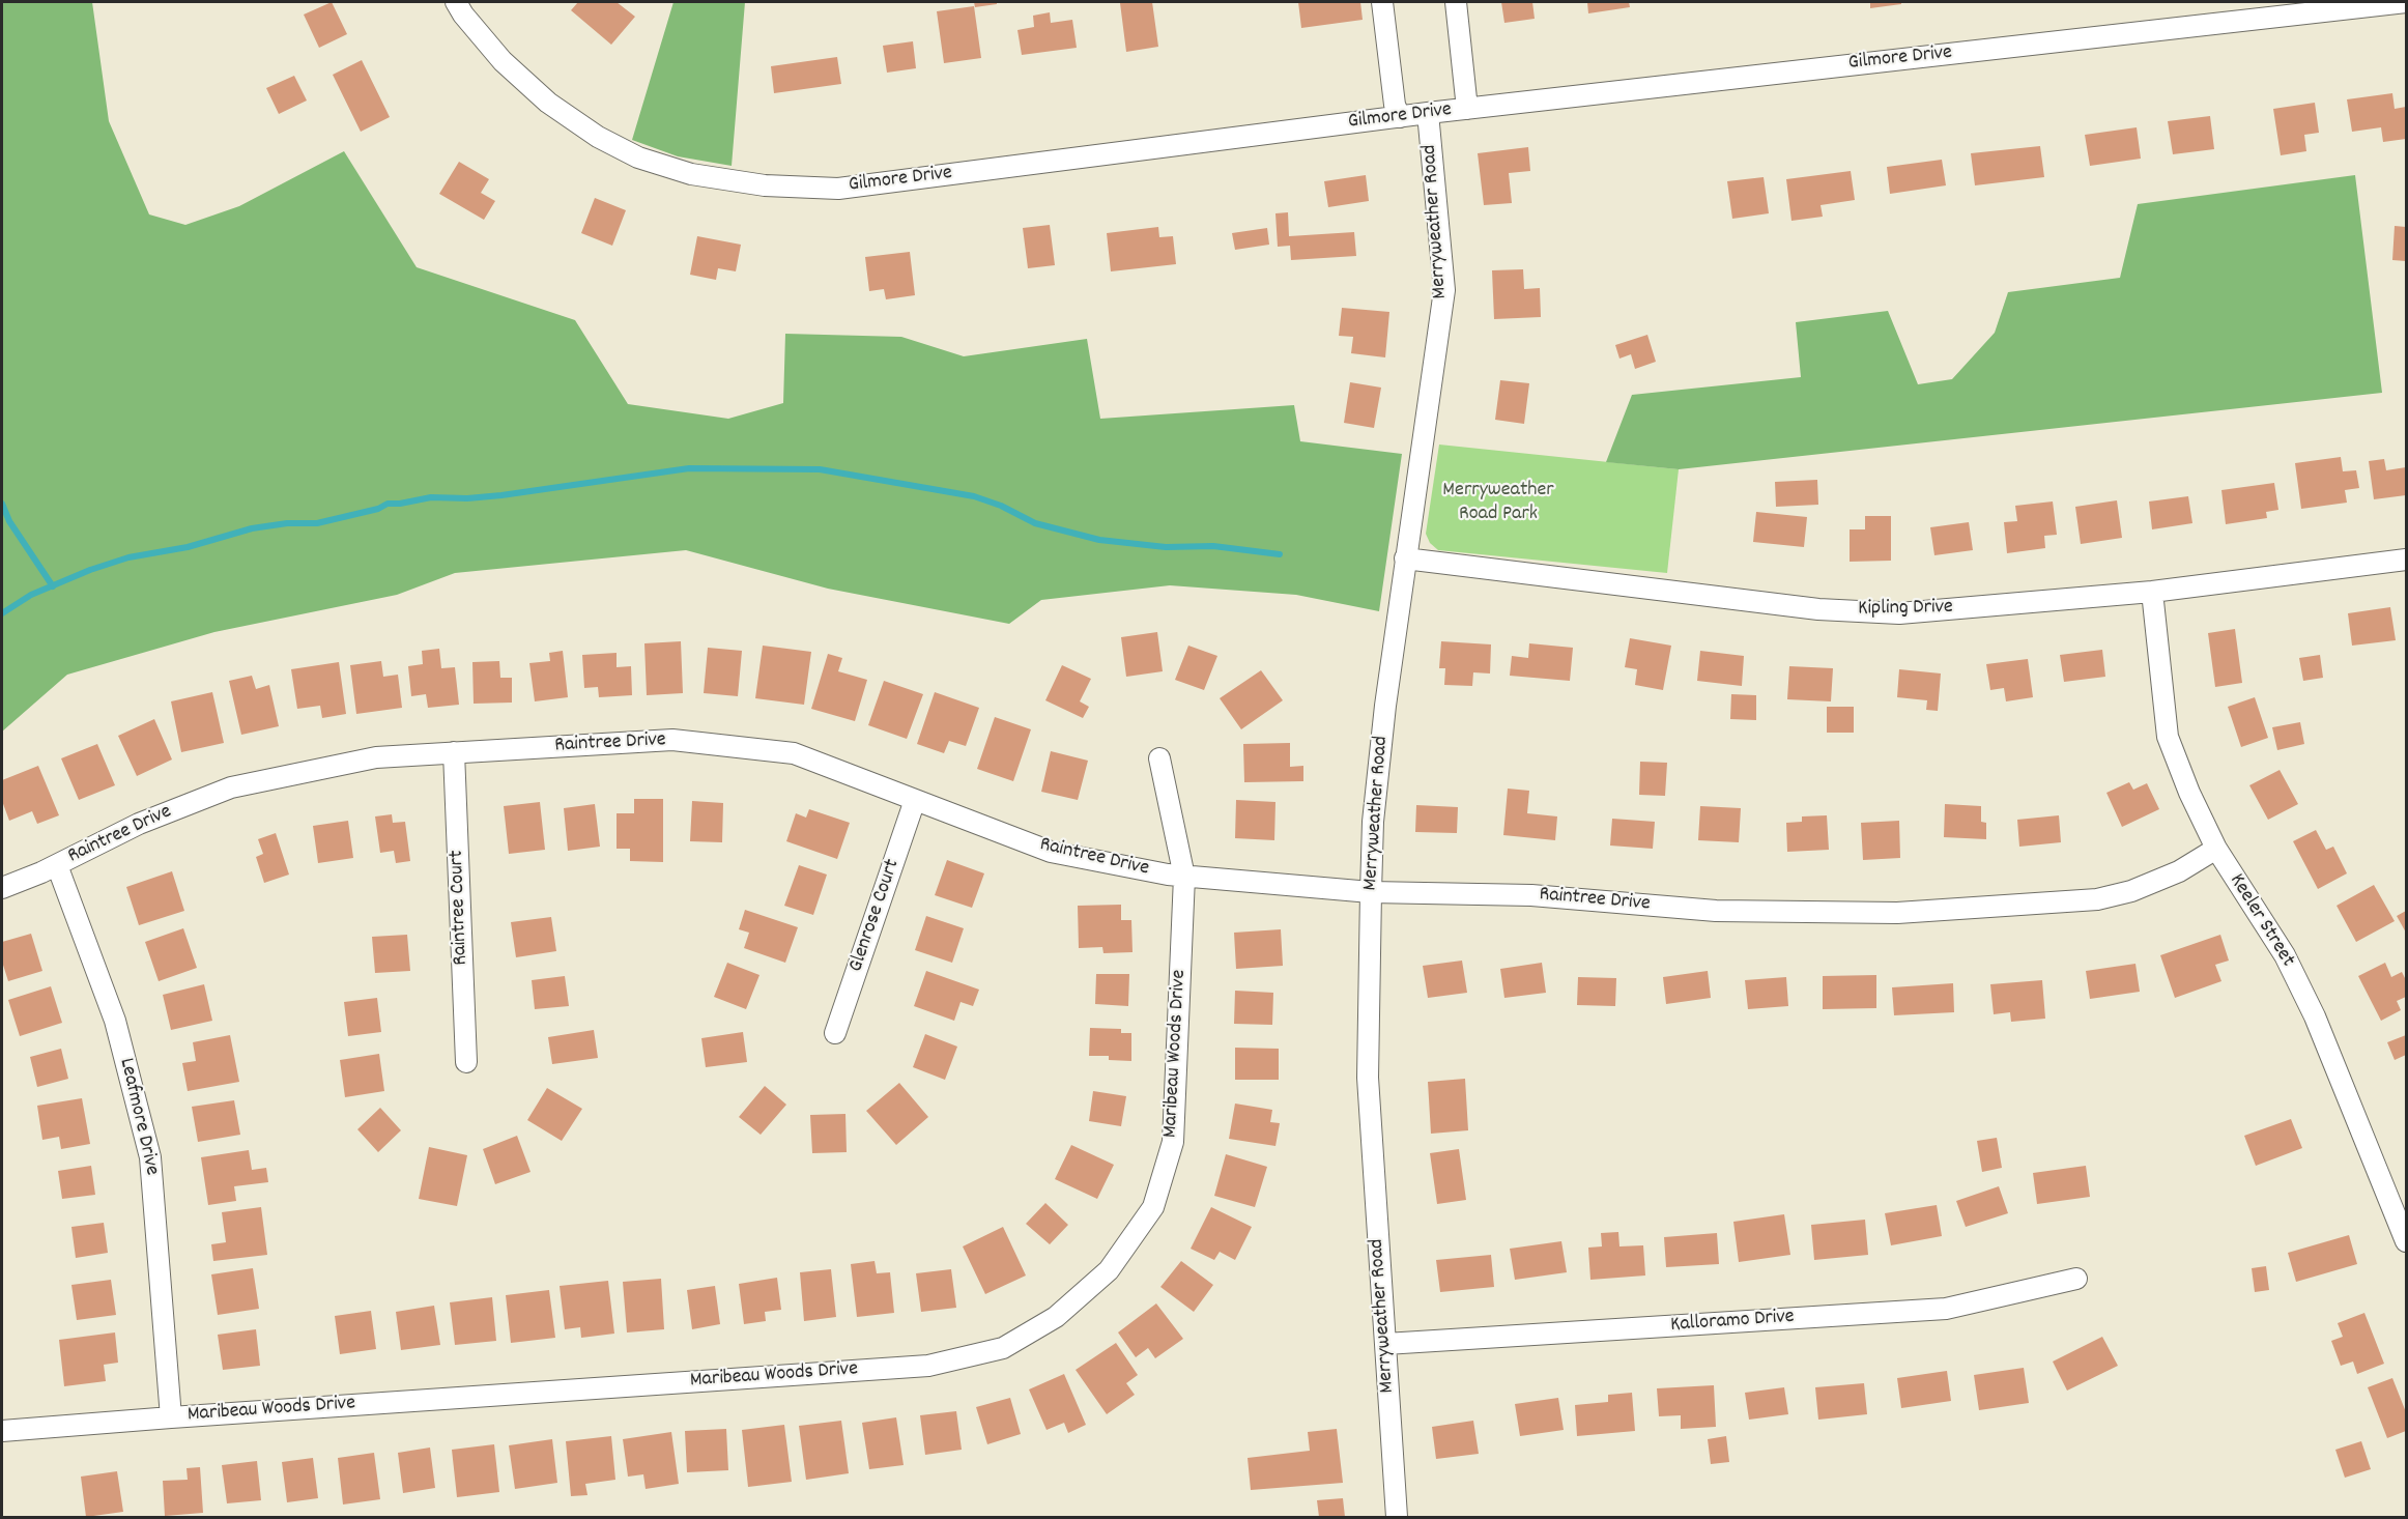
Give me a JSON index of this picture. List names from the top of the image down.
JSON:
{
  "streets": {
    "street": [
      "Gilmore Drive",
      "Merryweather Road",
      "Kipling Drive",
      "Raintree Drive",
      "Raintree Court",
      "Glenrose Court",
      "Keeler Street",
      "Maribeau Woods Drive",
      "Leafmore Drive",
      "Kalloramo Drive"
    ]
  },
  "crossings": [
    ["Gilmore Drive", "Merryweather Road"],
    ["Merryweather Road", "Kipling Drive"],
    ["Merryweather Road", "Raintree Drive"],
    ["Merryweather Road", "Kalloramo Drive"],
    ["Kipling Drive", "Keeler Street"],
    ["Raintree Drive", "Raintree Court"],
    ["Raintree Drive", "Glenrose Court"],
    ["Raintree Drive", "Keeler Street"],
    ["Raintree Drive", "Maribeau Woods Drive"],
    ["Raintree Drive", "Leafmore Drive"],
    ["Maribeau Woods Drive", "Leafmore Drive"]
  ],
  "parks": ["Merryweather Road Park"]
}
